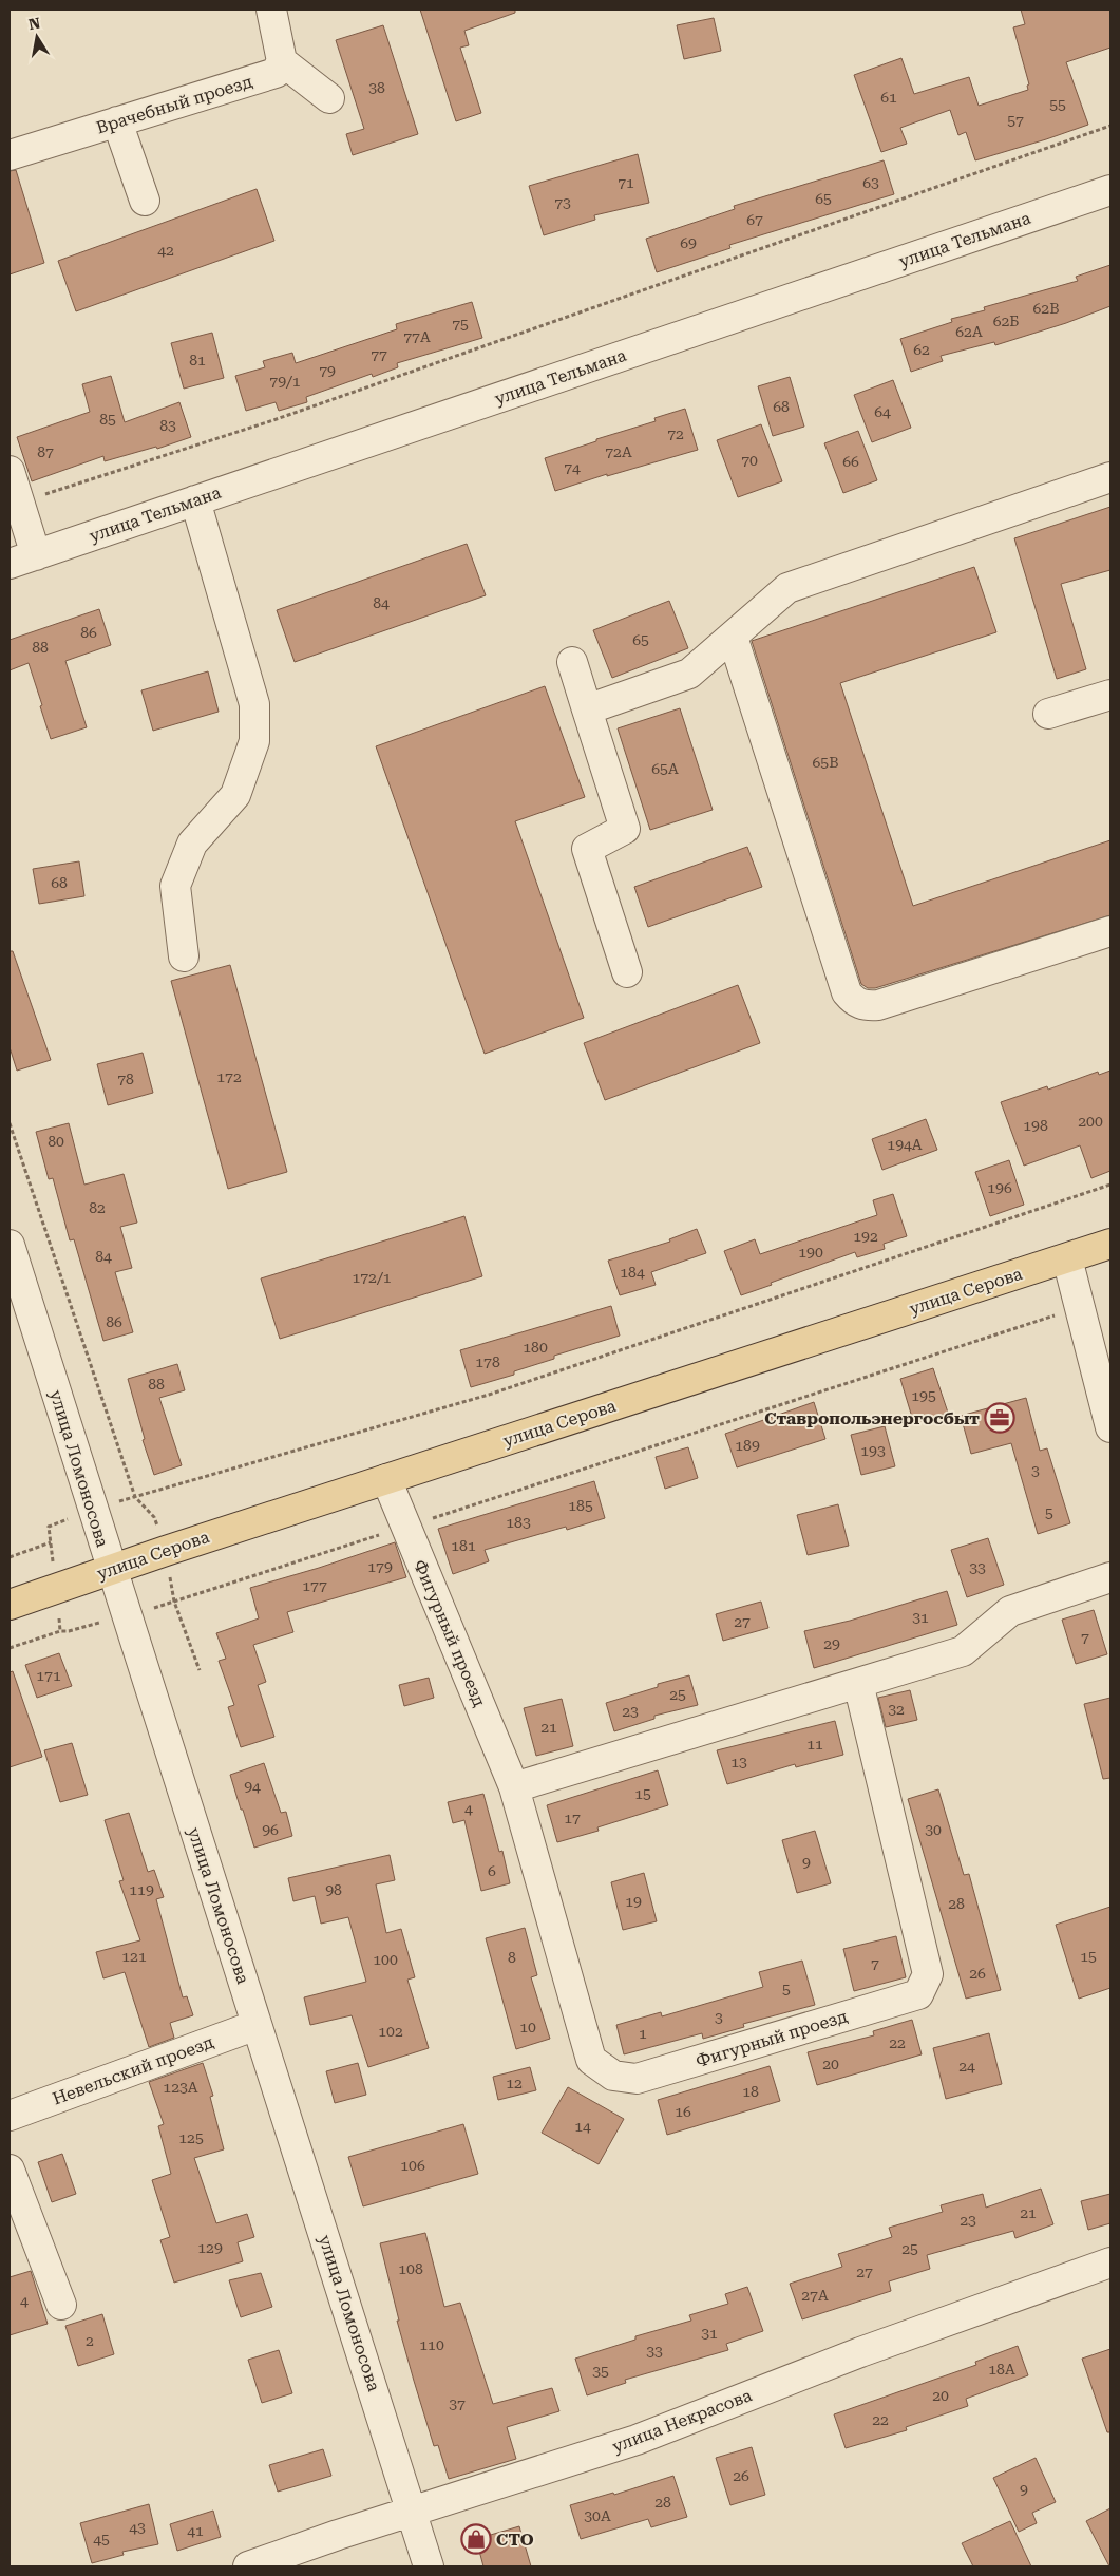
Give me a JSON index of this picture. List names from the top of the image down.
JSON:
{
  "streets": {
    "main road": ["улица Серова"],
    "street": [
      "Врачебный проезд",
      "улица Тельмана",
      "улица Ломоносова",
      "Фигурный проезд",
      "Невельский проезд",
      "улица Некрасова"
    ]
  },
  "crossings": [
    ["улица Серова", "улица Ломоносова"],
    ["улица Серова", "Фигурный проезд"],
    ["улица Ломоносова", "Невельский проезд"],
    ["улица Ломоносова", "улица Некрасова"]
  ],
  "places": {
    "office": ["Ставропольэнергосбыт"],
    "shop": ["СТО"]
  },
  "house_numbers": [
    "38",
    "61",
    "55",
    "57",
    "71",
    "63",
    "65",
    "73",
    "67",
    "69",
    "42",
    "62В",
    "62Б",
    "75",
    "62А",
    "77А",
    "62",
    "77",
    "81",
    "79",
    "79/1",
    "68",
    "64",
    "85",
    "83",
    "72",
    "87",
    "72А",
    "70",
    "66",
    "74",
    "84",
    "86",
    "65",
    "88",
    "65В",
    "65А",
    "68",
    "172",
    "78",
    "200",
    "198",
    "80",
    "194А",
    "196",
    "82",
    "192",
    "190",
    "84",
    "184",
    "172/1",
    "86",
    "180",
    "178",
    "88",
    "195",
    "189",
    "193",
    "3",
    "185",
    "5",
    "183",
    "181",
    "179",
    "33",
    "177",
    "31",
    "27",
    "7",
    "29",
    "171",
    "25",
    "32",
    "23",
    "21",
    "11",
    "13",
    "94",
    "15",
    "4",
    "17",
    "96",
    "30",
    "9",
    "6",
    "119",
    "98",
    "19",
    "28",
    "121",
    "15",
    "8",
    "100",
    "7",
    "26",
    "5",
    "3",
    "10",
    "102",
    "1",
    "22",
    "20",
    "24",
    "12",
    "123А",
    "18",
    "16",
    "14",
    "125",
    "106",
    "21",
    "23",
    "129",
    "25",
    "108",
    "27",
    "27А",
    "4",
    "31",
    "2",
    "110",
    "33",
    "18А",
    "35",
    "20",
    "37",
    "22",
    "26",
    "9",
    "28",
    "30А",
    "43",
    "41",
    "45"
  ],
  "north": "top"
}
